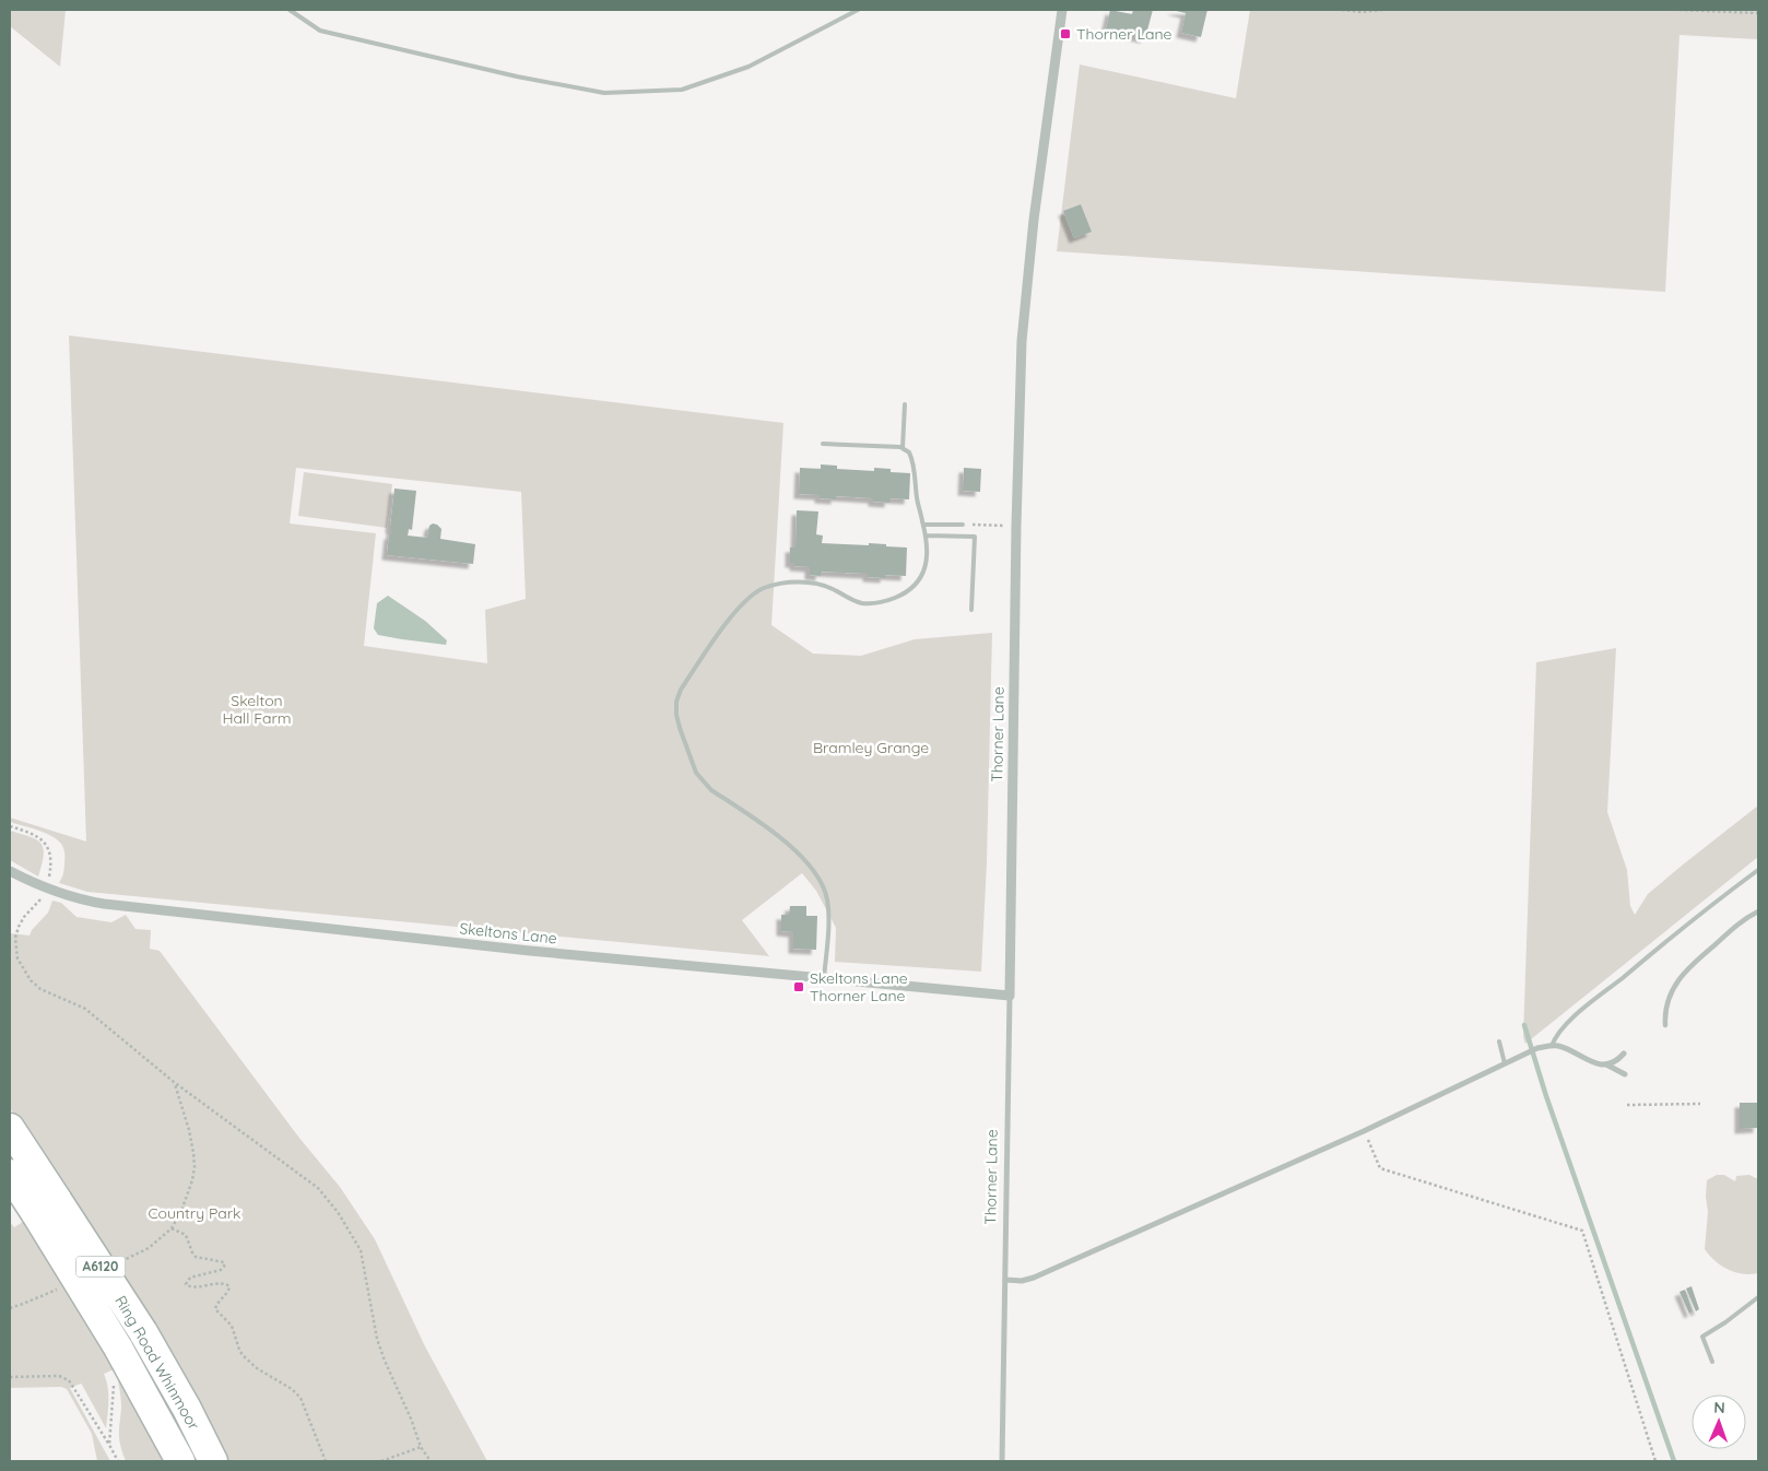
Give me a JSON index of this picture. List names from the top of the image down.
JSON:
{
  "streets": {
    "highway": ["A6120", "Ring Road Whinmoor"],
    "street": ["Thorner Lane", "Skeltons Lane"]
  },
  "crossings": [
    ["Thorner Lane", "Skeltons Lane"]
  ],
  "parks": ["Skelton Hall Farm", "Bramley Grange", "Country Park"],
  "places": {
    "transit": ["Thorner Lane", "Skeltons Lane Thorner Lane"]
  },
  "north": "top"
}
